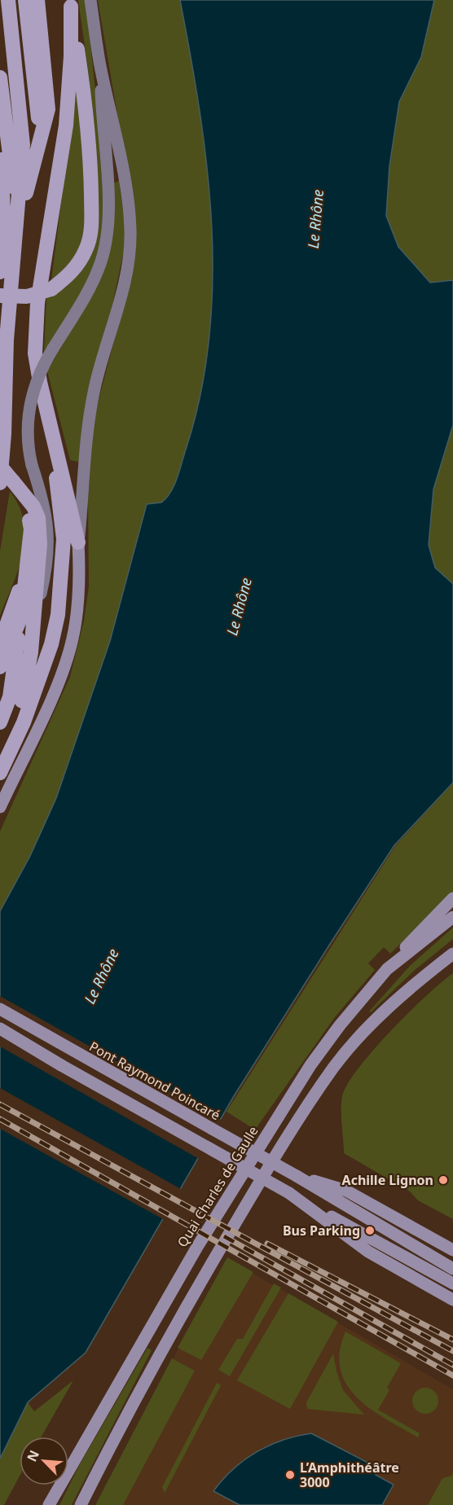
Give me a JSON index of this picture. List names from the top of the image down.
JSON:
{
  "streets": {
    "main road": ["Pont Raymond Poincaré", "Quai Charles de Gaulle"]
  },
  "water": ["Le Rhône"],
  "places": ["Achille Lignon", "Bus Parking", "L’Amphithéâtre 3000"],
  "north": "top left"
}
